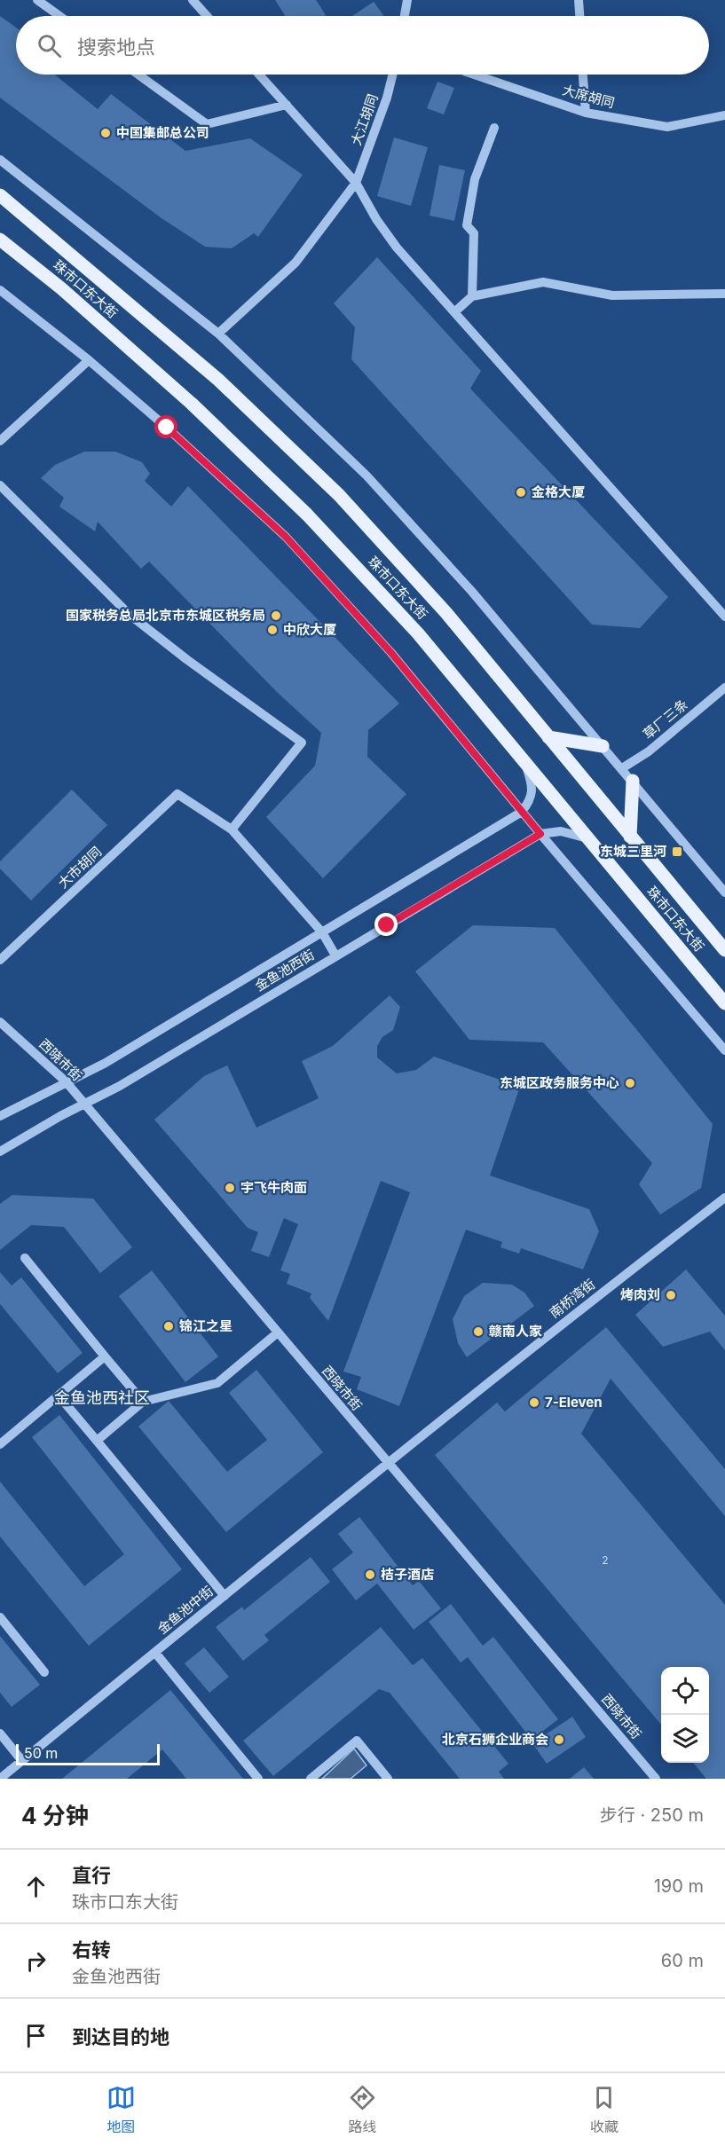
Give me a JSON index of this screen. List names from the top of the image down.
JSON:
{
  "streets": {
    "main road": ["珠市口东大街"],
    "street": [
      "大席胡同",
      "大江胡同",
      "草厂三条",
      "大市胡同",
      "金鱼池西街",
      "西晓市街",
      "南桥湾街",
      "金鱼池中街"
    ]
  },
  "crossings": [
    ["珠市口东大街", "金鱼池西街"],
    ["金鱼池西街", "西晓市街"],
    ["西晓市街", "南桥湾街"],
    ["西晓市街", "金鱼池中街"],
    ["南桥湾街", "金鱼池中街"]
  ],
  "districts": ["金鱼池西社区"],
  "places": {
    "other": [
      "中国集邮总公司",
      "金格大厦",
      "国家税务总局北京市东城区税务局",
      "中欣大厦",
      "东城区政务服务中心",
      "宇飞牛肉面",
      "烤肉刘",
      "锦江之星",
      "赣南人家",
      "7-Eleven",
      "桔子酒店",
      "北京石狮企业商会"
    ],
    "transit": ["东城三里河"]
  },
  "house_numbers": ["2"],
  "scale_bar": "50 m",
  "page": {
    "search": "搜索地点",
    "scale": "50 m",
    "heading": ["4 分钟", "步行 · 250 m"],
    "list": [
      ["直行", "珠市口东大街", "190 m"],
      ["右转", "金鱼池西街", "60 m"],
      "到达目的地"
    ],
    "nav": ["地图", "路线", "收藏"]
  }
}
